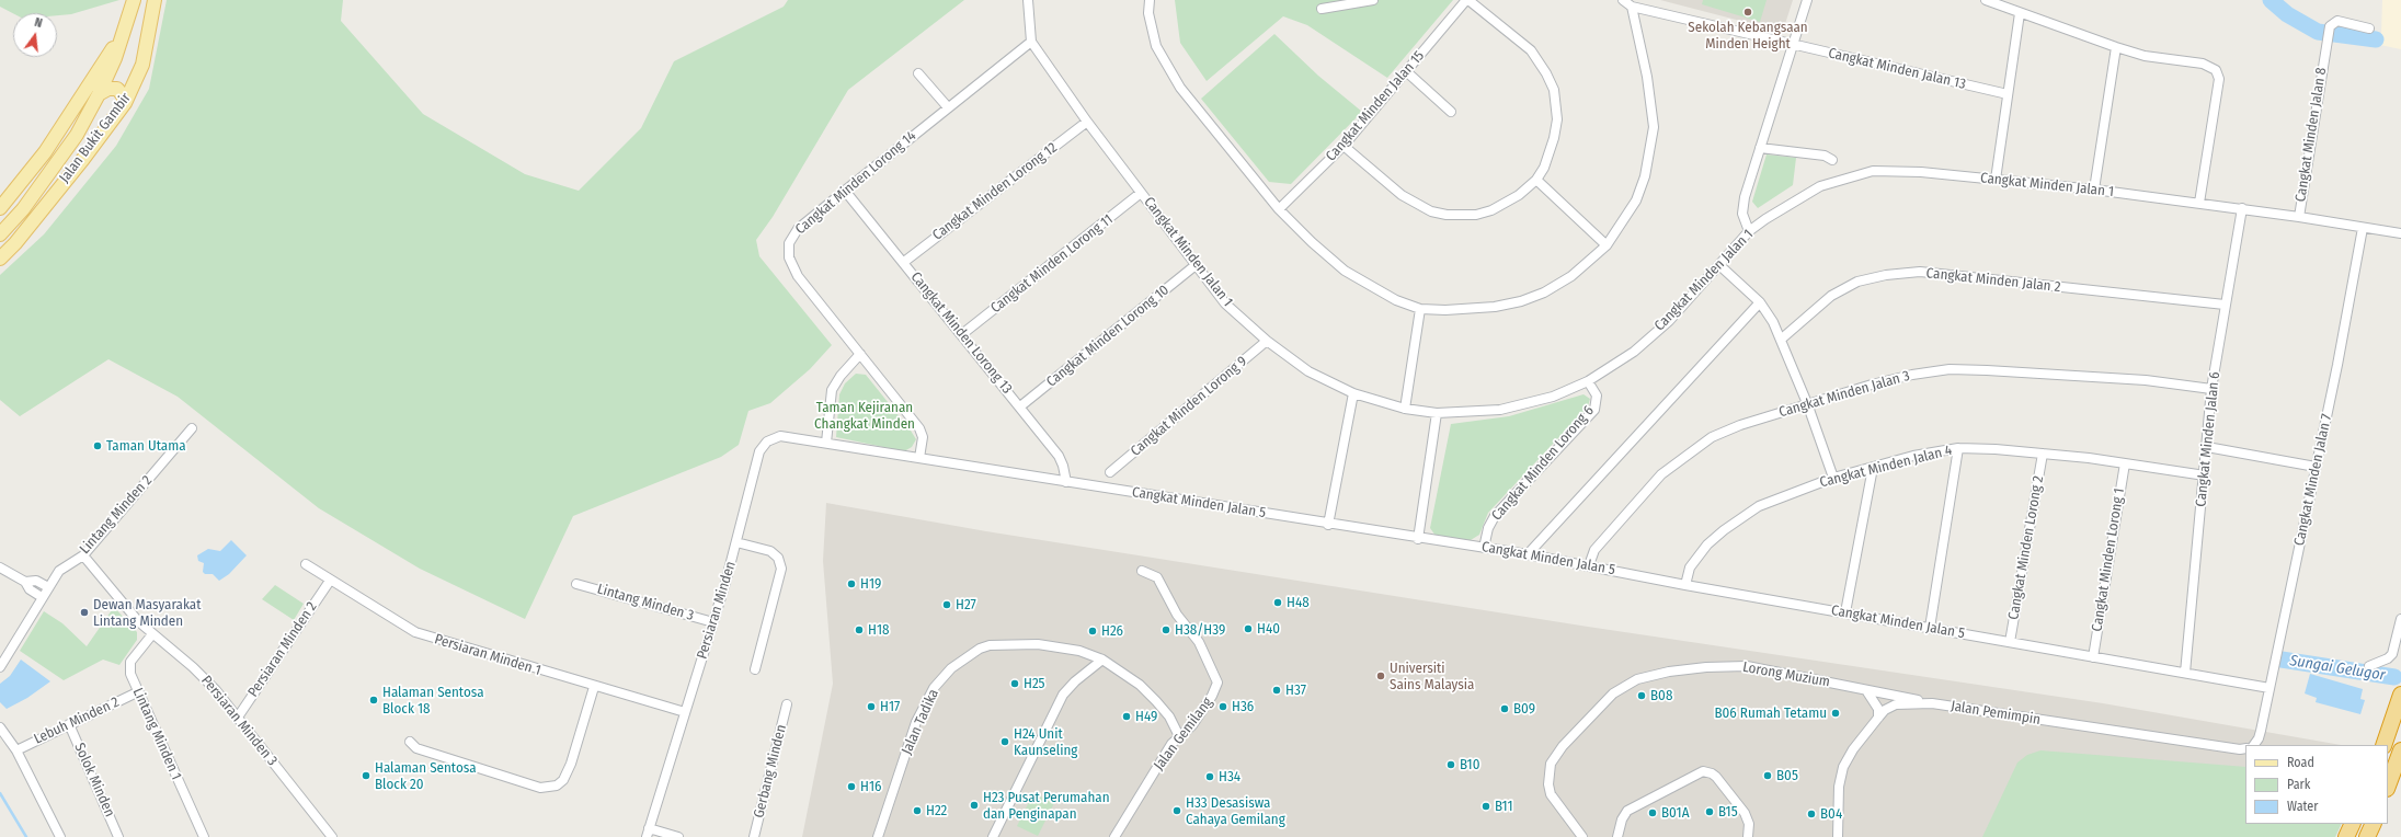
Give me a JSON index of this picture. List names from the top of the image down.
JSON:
{
  "streets": {
    "main road": ["Jalan Bukit Gambir"],
    "street": [
      "Cangkat Minden Jalan 13",
      "Cangkat Minden Jalan 15",
      "Cangkat Minden Jalan 8",
      "Cangkat Minden Lorong 14",
      "Cangkat Minden Jalan 1",
      "Cangkat Minden Lorong 12",
      "Cangkat Minden Lorong 11",
      "Cangkat Minden Jalan 2",
      "Cangkat Minden Lorong 13",
      "Cangkat Minden Lorong 10",
      "Cangkat Minden Jalan 3",
      "Cangkat Minden Lorong 9",
      "Cangkat Minden Jalan 6",
      "Cangkat Minden Lorong 6",
      "Cangkat Minden Jalan 4",
      "Cangkat Minden Jalan 7",
      "Cangkat Minden Jalan 5",
      "Lintang Minden 2",
      "Cangkat Minden Lorong 2",
      "Cangkat Minden Lorong 1",
      "Lintang Minden 3",
      "Persiaran Minden",
      "Persiaran Minden 2",
      "Persiaran Minden 1",
      "Lorong Muzium",
      "Jalan Pemimpin",
      "Lebuh Minden 2",
      "Persiaran Minden 3",
      "Jalan Tadika",
      "Lintang Minden 1",
      "Jalan Gemilang",
      "Gerbang Minden",
      "Solok Minden"
    ]
  },
  "crossings": [
    ["Cangkat Minden Jalan 8", "Cangkat Minden Jalan 1"],
    ["Cangkat Minden Lorong 14", "Cangkat Minden Jalan 1"],
    ["Cangkat Minden Lorong 14", "Cangkat Minden Lorong 13"],
    ["Cangkat Minden Lorong 14", "Cangkat Minden Jalan 5"],
    ["Cangkat Minden Jalan 1", "Cangkat Minden Lorong 12"],
    ["Cangkat Minden Jalan 1", "Cangkat Minden Lorong 11"],
    ["Cangkat Minden Jalan 1", "Cangkat Minden Lorong 10"],
    ["Cangkat Minden Jalan 1", "Cangkat Minden Lorong 9"],
    ["Cangkat Minden Jalan 1", "Cangkat Minden Jalan 6"],
    ["Cangkat Minden Jalan 1", "Cangkat Minden Lorong 6"],
    ["Cangkat Minden Jalan 1", "Cangkat Minden Jalan 7"],
    ["Cangkat Minden Lorong 12", "Cangkat Minden Lorong 13"],
    ["Cangkat Minden Lorong 11", "Cangkat Minden Lorong 13"],
    ["Cangkat Minden Jalan 2", "Cangkat Minden Jalan 6"],
    ["Cangkat Minden Lorong 13", "Cangkat Minden Lorong 10"],
    ["Cangkat Minden Lorong 13", "Cangkat Minden Jalan 5"],
    ["Cangkat Minden Jalan 3", "Cangkat Minden Jalan 6"],
    ["Cangkat Minden Jalan 3", "Cangkat Minden Jalan 5"],
    ["Cangkat Minden Jalan 6", "Cangkat Minden Jalan 4"],
    ["Cangkat Minden Jalan 6", "Cangkat Minden Jalan 5"],
    ["Cangkat Minden Lorong 6", "Cangkat Minden Jalan 5"],
    ["Cangkat Minden Jalan 4", "Cangkat Minden Jalan 5"],
    ["Cangkat Minden Jalan 4", "Cangkat Minden Lorong 2"],
    ["Cangkat Minden Jalan 4", "Cangkat Minden Lorong 1"],
    ["Cangkat Minden Jalan 7", "Cangkat Minden Jalan 5"],
    ["Cangkat Minden Jalan 5", "Cangkat Minden Lorong 2"],
    ["Cangkat Minden Jalan 5", "Cangkat Minden Lorong 1"],
    ["Cangkat Minden Jalan 5", "Persiaran Minden"],
    ["Lintang Minden 2", "Persiaran Minden 3"],
    ["Lintang Minden 3", "Persiaran Minden"],
    ["Persiaran Minden", "Persiaran Minden 1"],
    ["Persiaran Minden 2", "Persiaran Minden 1"],
    ["Persiaran Minden 2", "Persiaran Minden 3"],
    ["Lorong Muzium", "Jalan Pemimpin"],
    ["Lebuh Minden 2", "Lintang Minden 1"],
    ["Lebuh Minden 2", "Solok Minden"],
    ["Persiaran Minden 3", "Lintang Minden 1"],
    ["Jalan Tadika", "Jalan Gemilang"]
  ],
  "water": ["Sungai Gelugor"],
  "parks": ["Taman Kejiranan Changkat Minden"],
  "places": [
    "Sekolah Kebangsaan Minden Height",
    "Taman Utama",
    "H19",
    "H48",
    "H27",
    "Dewan Masyarakat Lintang Minden",
    "H40",
    "H18",
    "H38/H39",
    "H26",
    "Universiti Sains Malaysia",
    "H25",
    "H37",
    "B08",
    "Halaman Sentosa Block 18",
    "H17",
    "H36",
    "B09",
    "B06 Rumah Tetamu",
    "H49",
    "H24 Unit Kaunseling",
    "B10",
    "Halaman Sentosa Block 20",
    "B05",
    "H34",
    "H16",
    "H23 Pusat Perumahan dan Penginapan",
    "B11",
    "H22",
    "H33 Desasiswa Cahaya Gemilang",
    "B15",
    "B01A",
    "B04"
  ],
  "legend": ["Road", "Park", "Water"],
  "north": "top"
}
